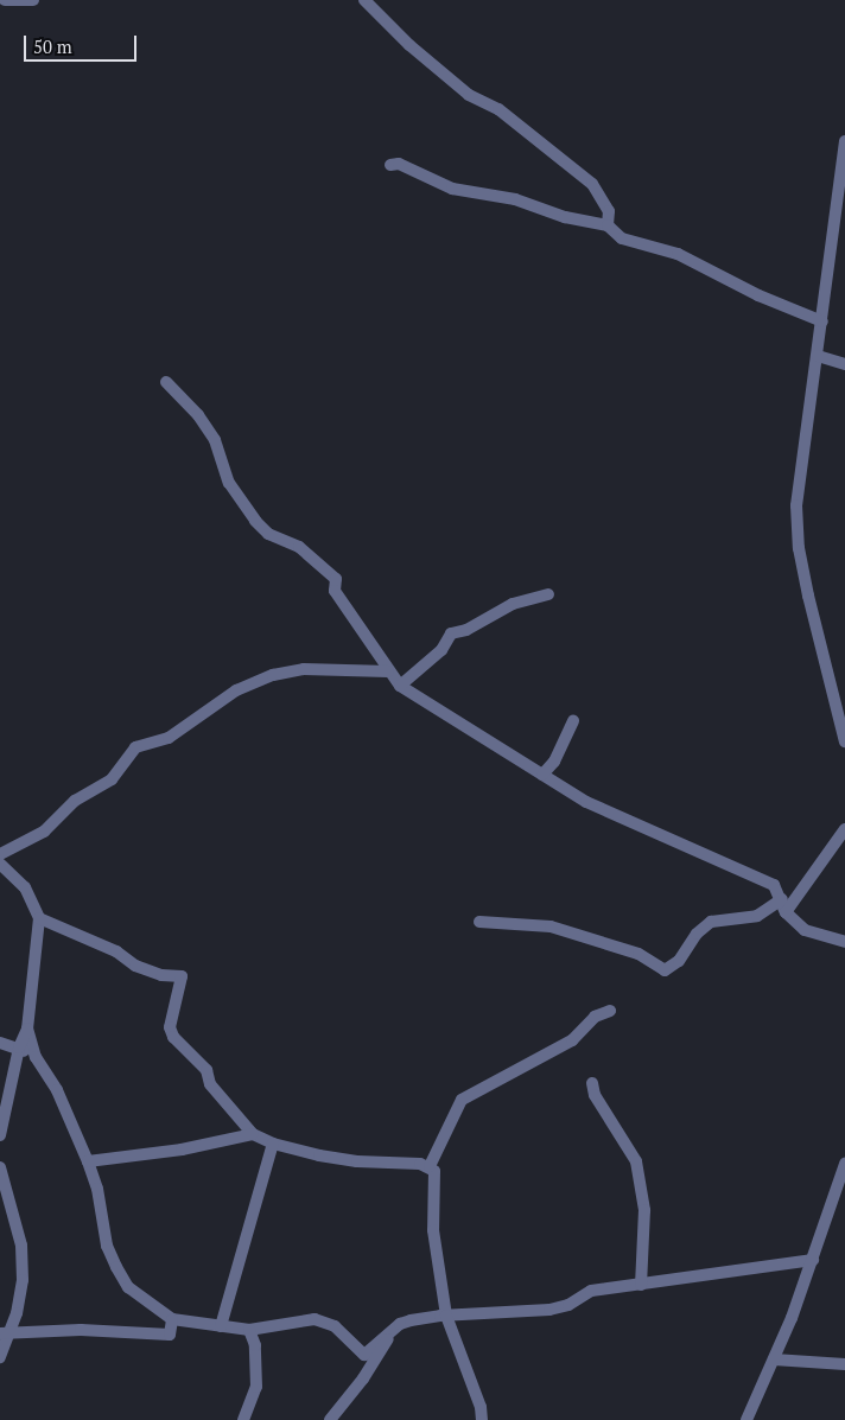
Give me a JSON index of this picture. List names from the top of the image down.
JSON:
{
  "scale_bar": "50 m"
}
